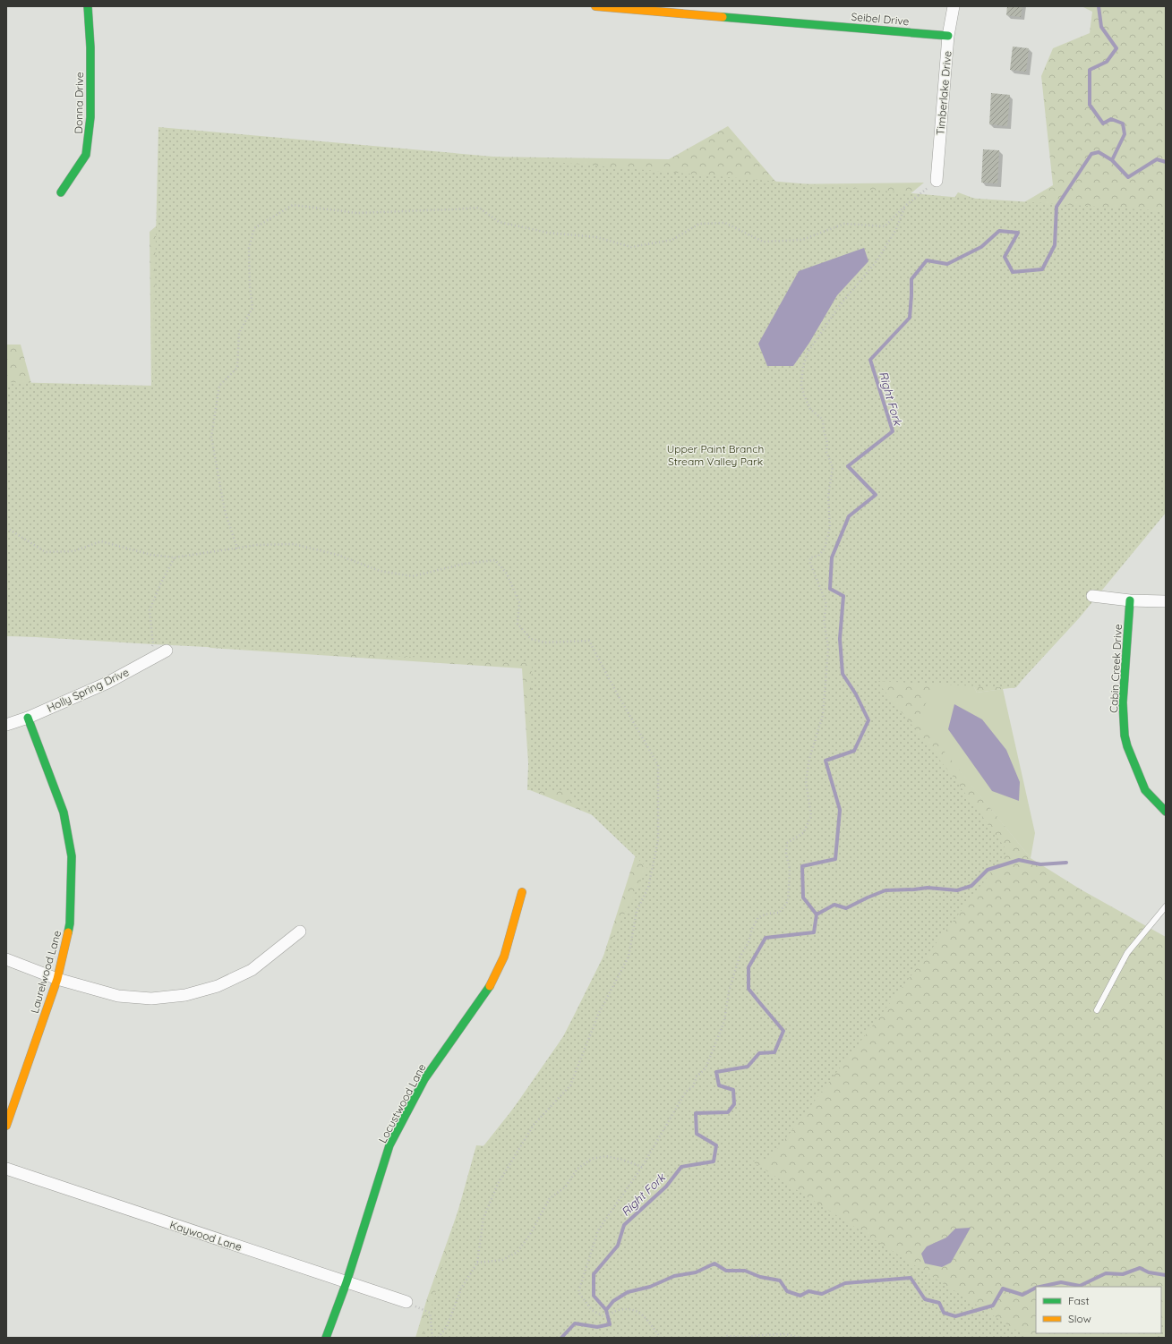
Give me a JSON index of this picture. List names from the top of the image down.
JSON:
{
  "streets": {
    "street": [
      "Seibel Drive",
      "Timberlake Drive",
      "Donna Drive",
      "Cabin Creek Drive",
      "Holly Spring Drive",
      "Laurelwood Lane",
      "Locustwood Lane",
      "Kaywood Lane"
    ]
  },
  "crossings": [
    ["Seibel Drive", "Timberlake Drive"],
    ["Holly Spring Drive", "Laurelwood Lane"],
    ["Locustwood Lane", "Kaywood Lane"]
  ],
  "water": ["Right Fork"],
  "parks": ["Upper Paint Branch Stream Valley Park"],
  "legend": ["Fast", "Slow"]
}
